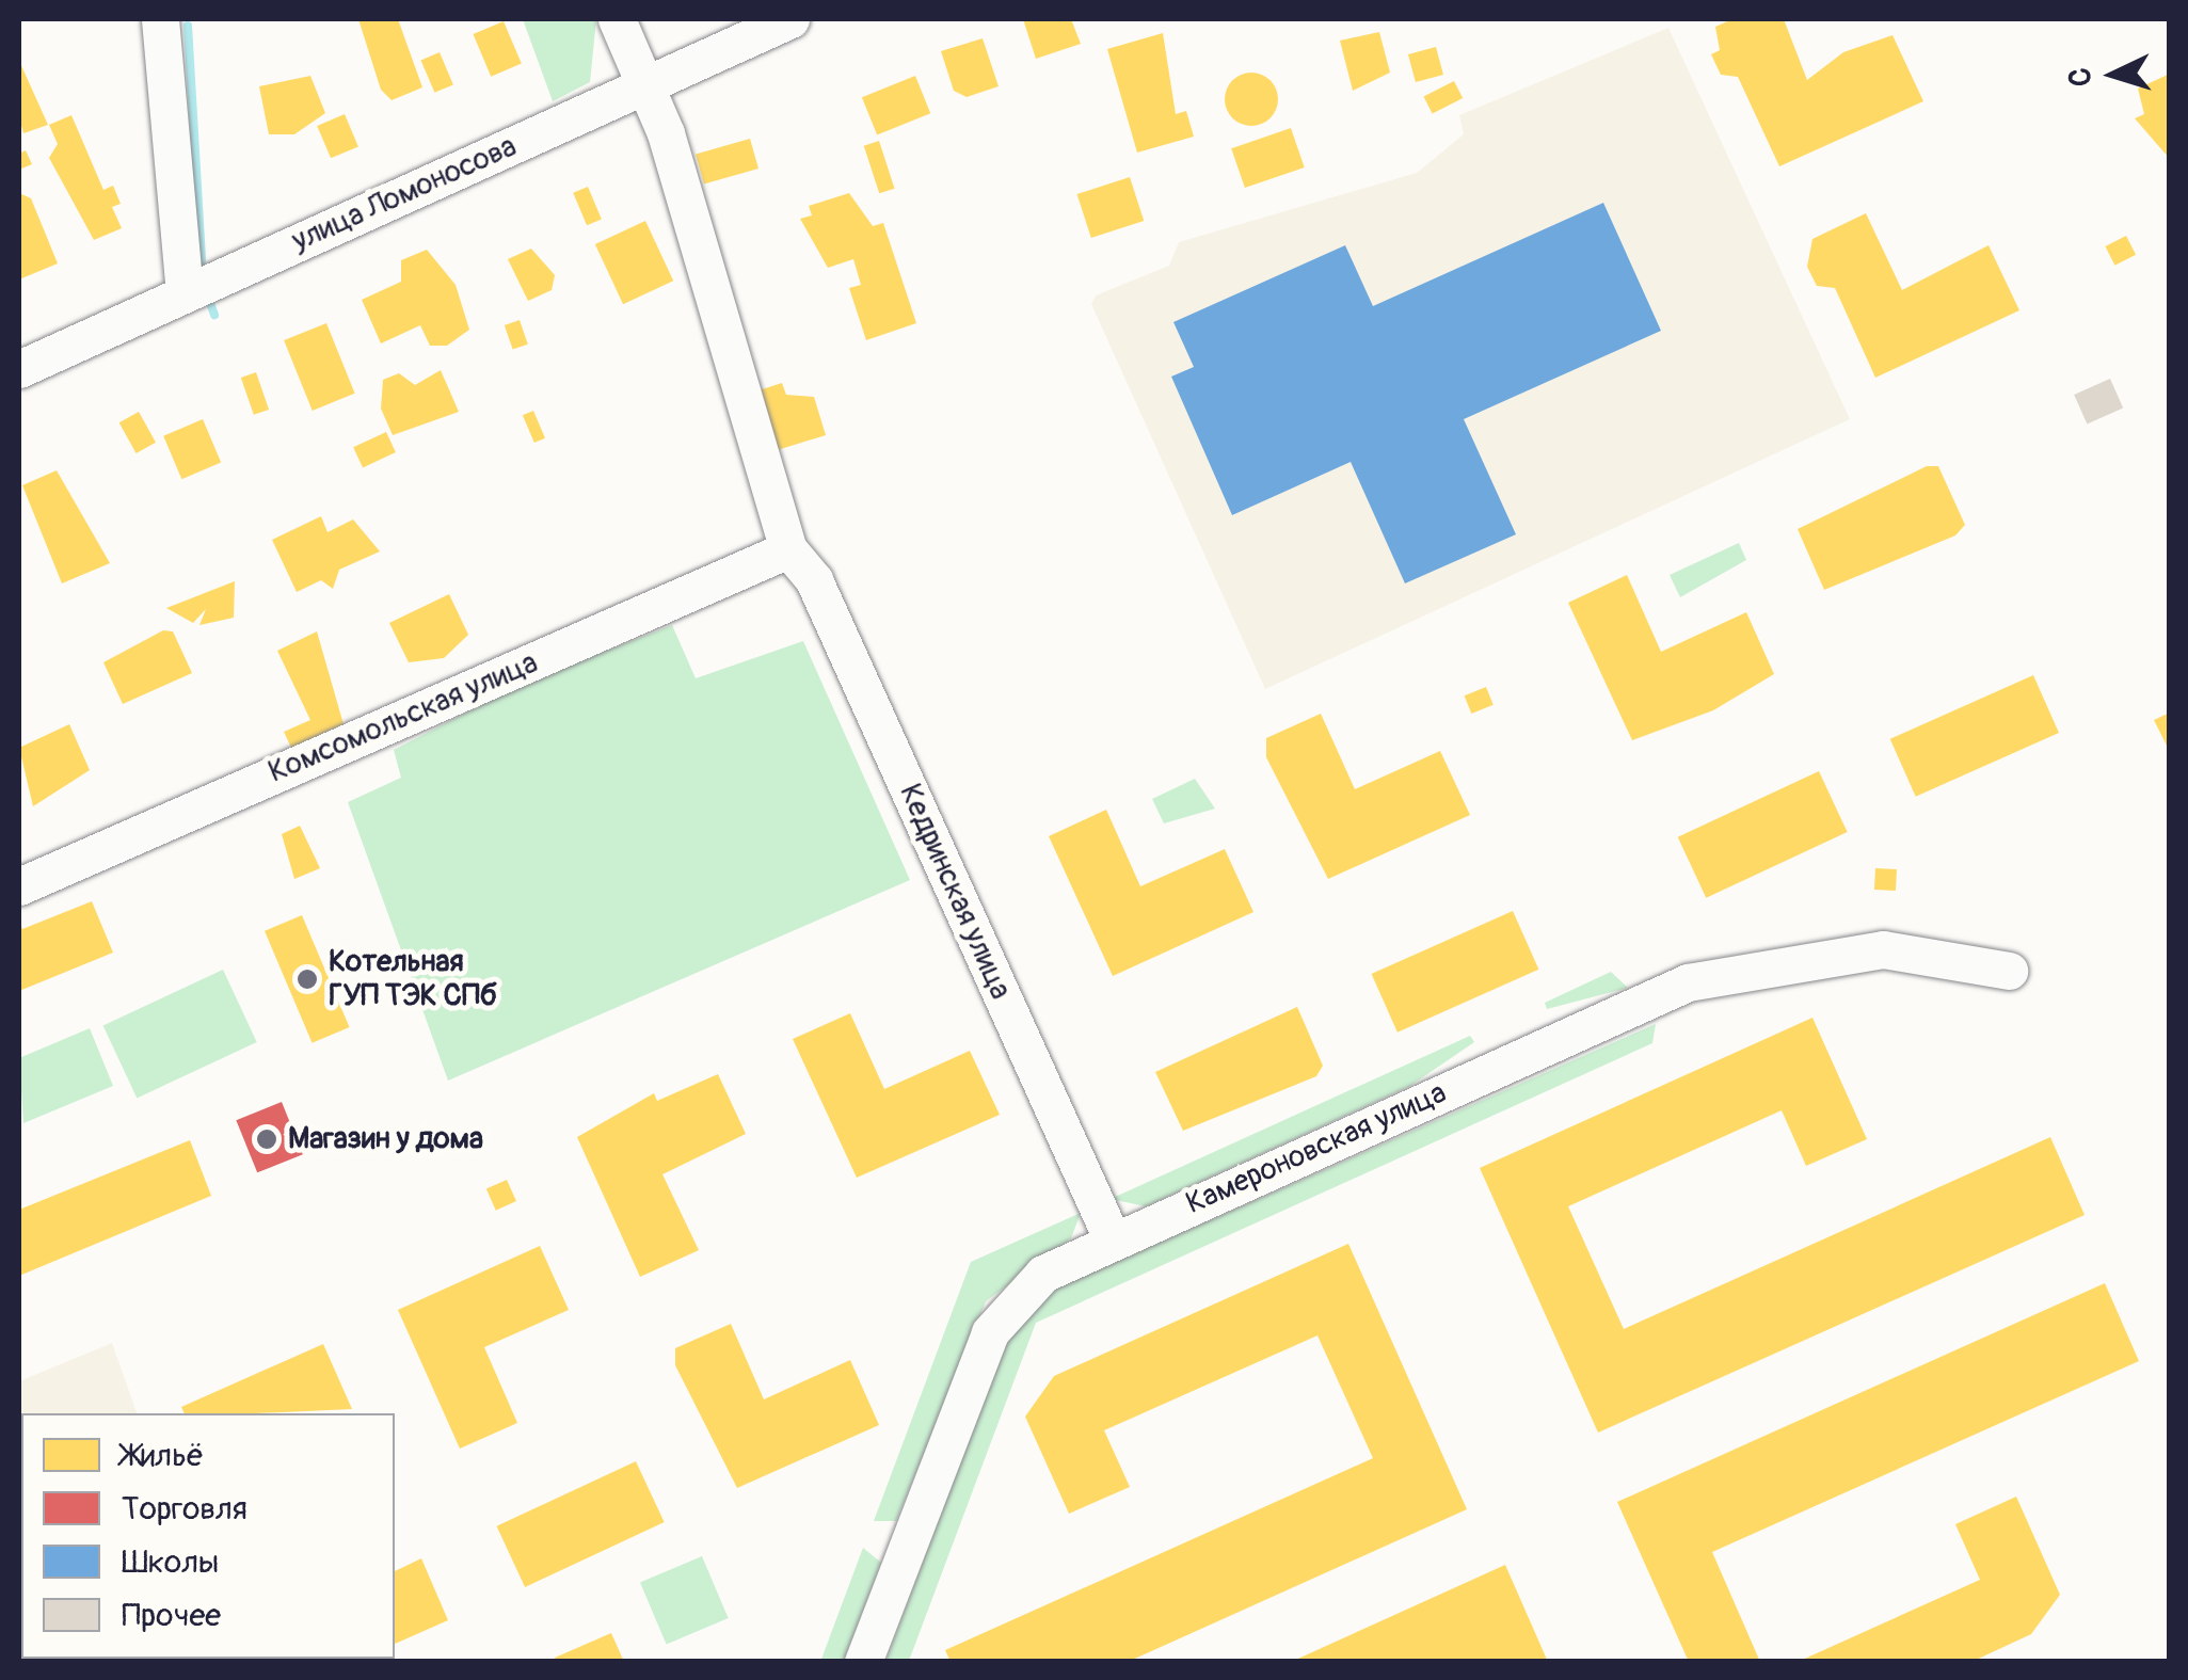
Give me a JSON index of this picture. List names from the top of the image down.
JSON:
{
  "streets": {
    "street": [
      "улица Ломоносова",
      "Комсомольская улица",
      "Кедринская улица",
      "Камероновская улица"
    ]
  },
  "crossings": [
    ["улица Ломоносова", "Кедринская улица"],
    ["Комсомольская улица", "Кедринская улица"],
    ["Кедринская улица", "Камероновская улица"]
  ],
  "places": ["Котельная ГУП ТЭК СПб", "Магазин у дома"],
  "legend": [
    "Жильё",
    "Торговля",
    "Школы",
    "Прочее"
  ],
  "north": "left"
}
